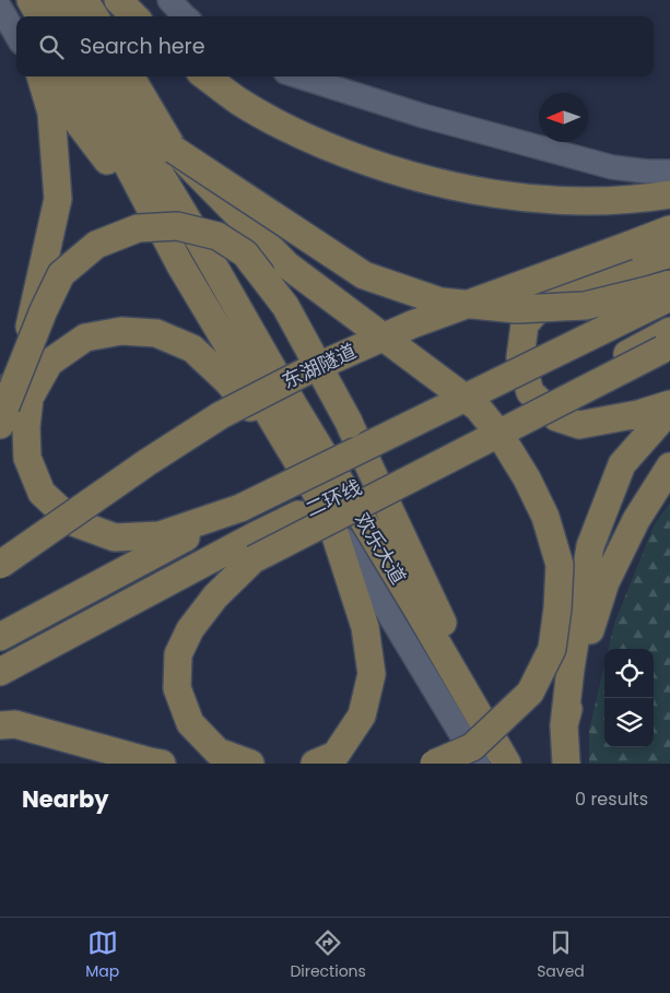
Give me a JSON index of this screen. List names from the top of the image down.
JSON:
{
  "streets": {
    "highway": ["东湖隧道", "二环线", "欢乐大道"]
  },
  "north": "left",
  "page": {
    "search": "Search here",
    "heading": ["Nearby", "0 results"],
    "nav": ["Map", "Directions", "Saved"]
  }
}
